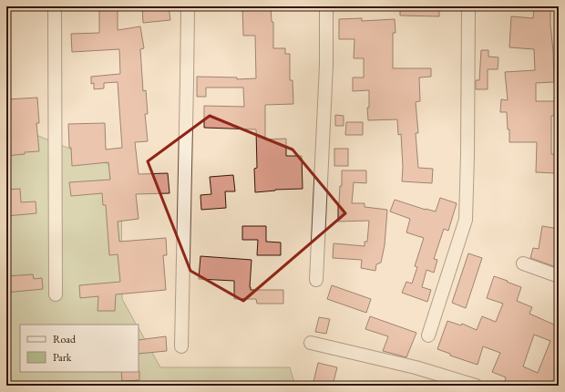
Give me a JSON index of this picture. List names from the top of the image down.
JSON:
{
  "legend": ["Road", "Park"]
}
